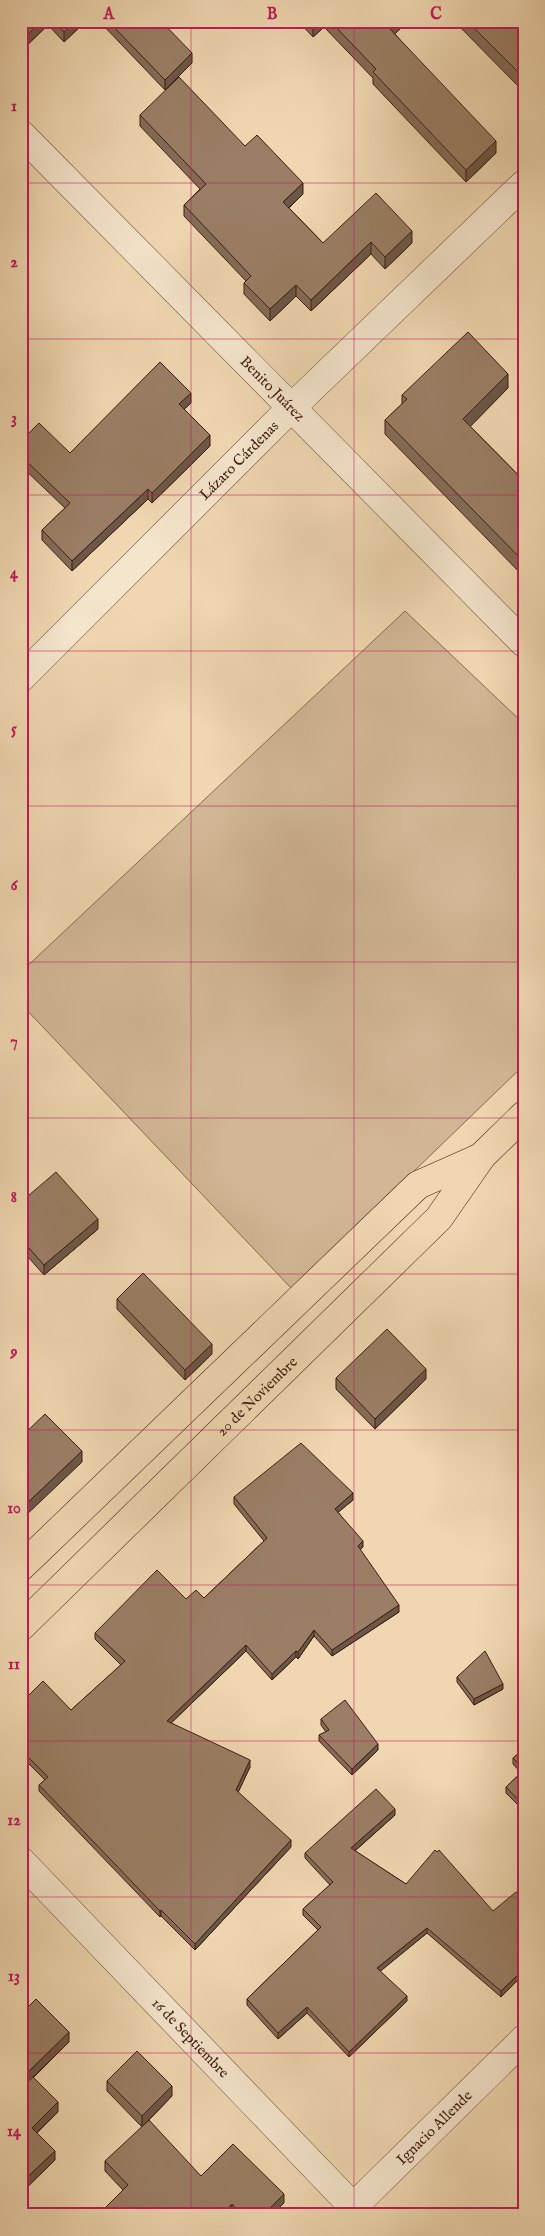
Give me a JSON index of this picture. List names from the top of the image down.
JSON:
{
  "streets": {
    "main road": ["20 de Noviembre"],
    "street": [
      "Benito Juárez",
      "Lázaro Cárdenas",
      "16 de Septiembre",
      "Ignacio Allende"
    ]
  },
  "crossings": [
    ["Benito Juárez", "Lázaro Cárdenas"],
    ["16 de Septiembre", "Ignacio Allende"]
  ],
  "grid": {
    "columns": ["A", "B", "C"],
    "rows": [
      "1",
      "2",
      "3",
      "4",
      "5",
      "6",
      "7",
      "8",
      "9",
      "10",
      "11",
      "12",
      "13",
      "14"
    ]
  }
}
